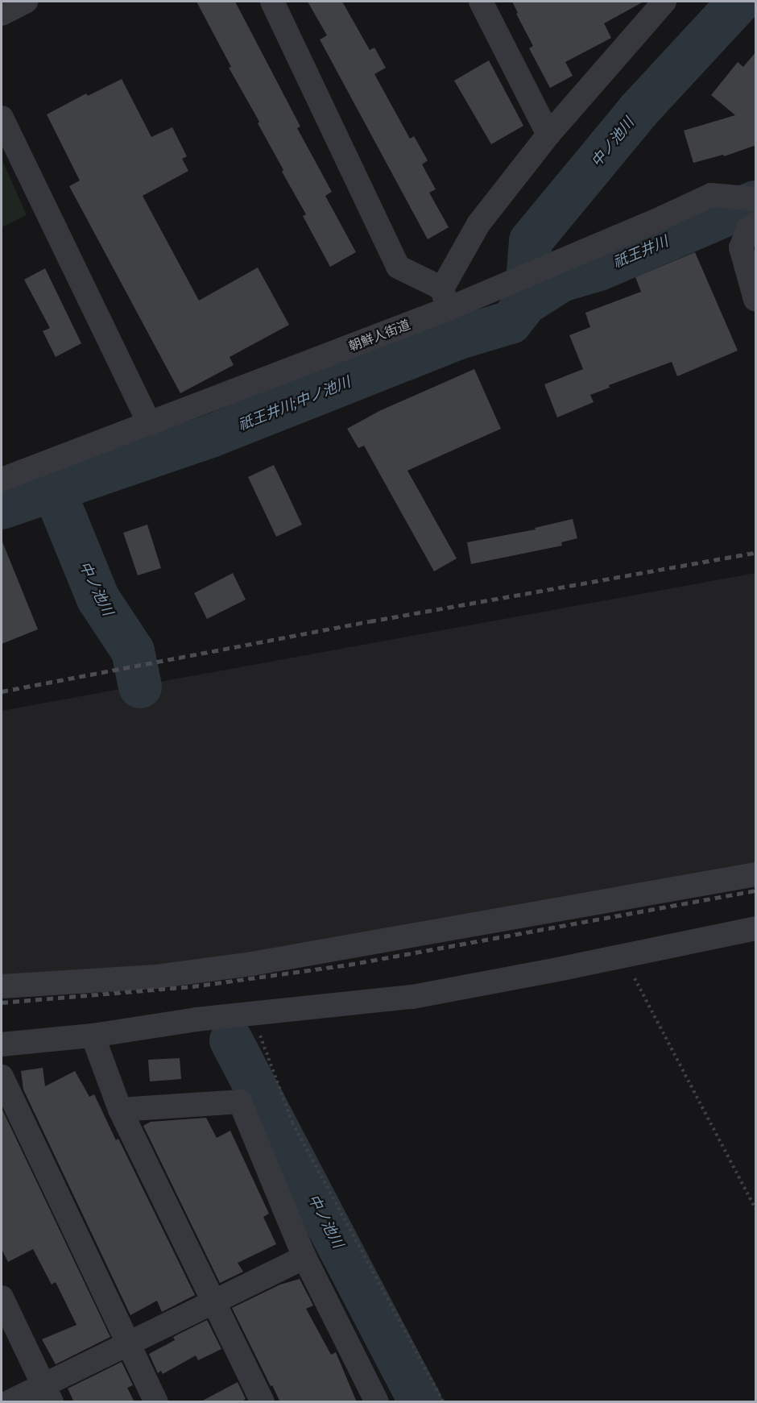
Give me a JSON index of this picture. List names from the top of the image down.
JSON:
{
  "streets": {
    "street": ["朝鮮人街道"]
  },
  "water": ["中ノ池川", "祇王井川", "祇王井川;中ノ池川"]
}
